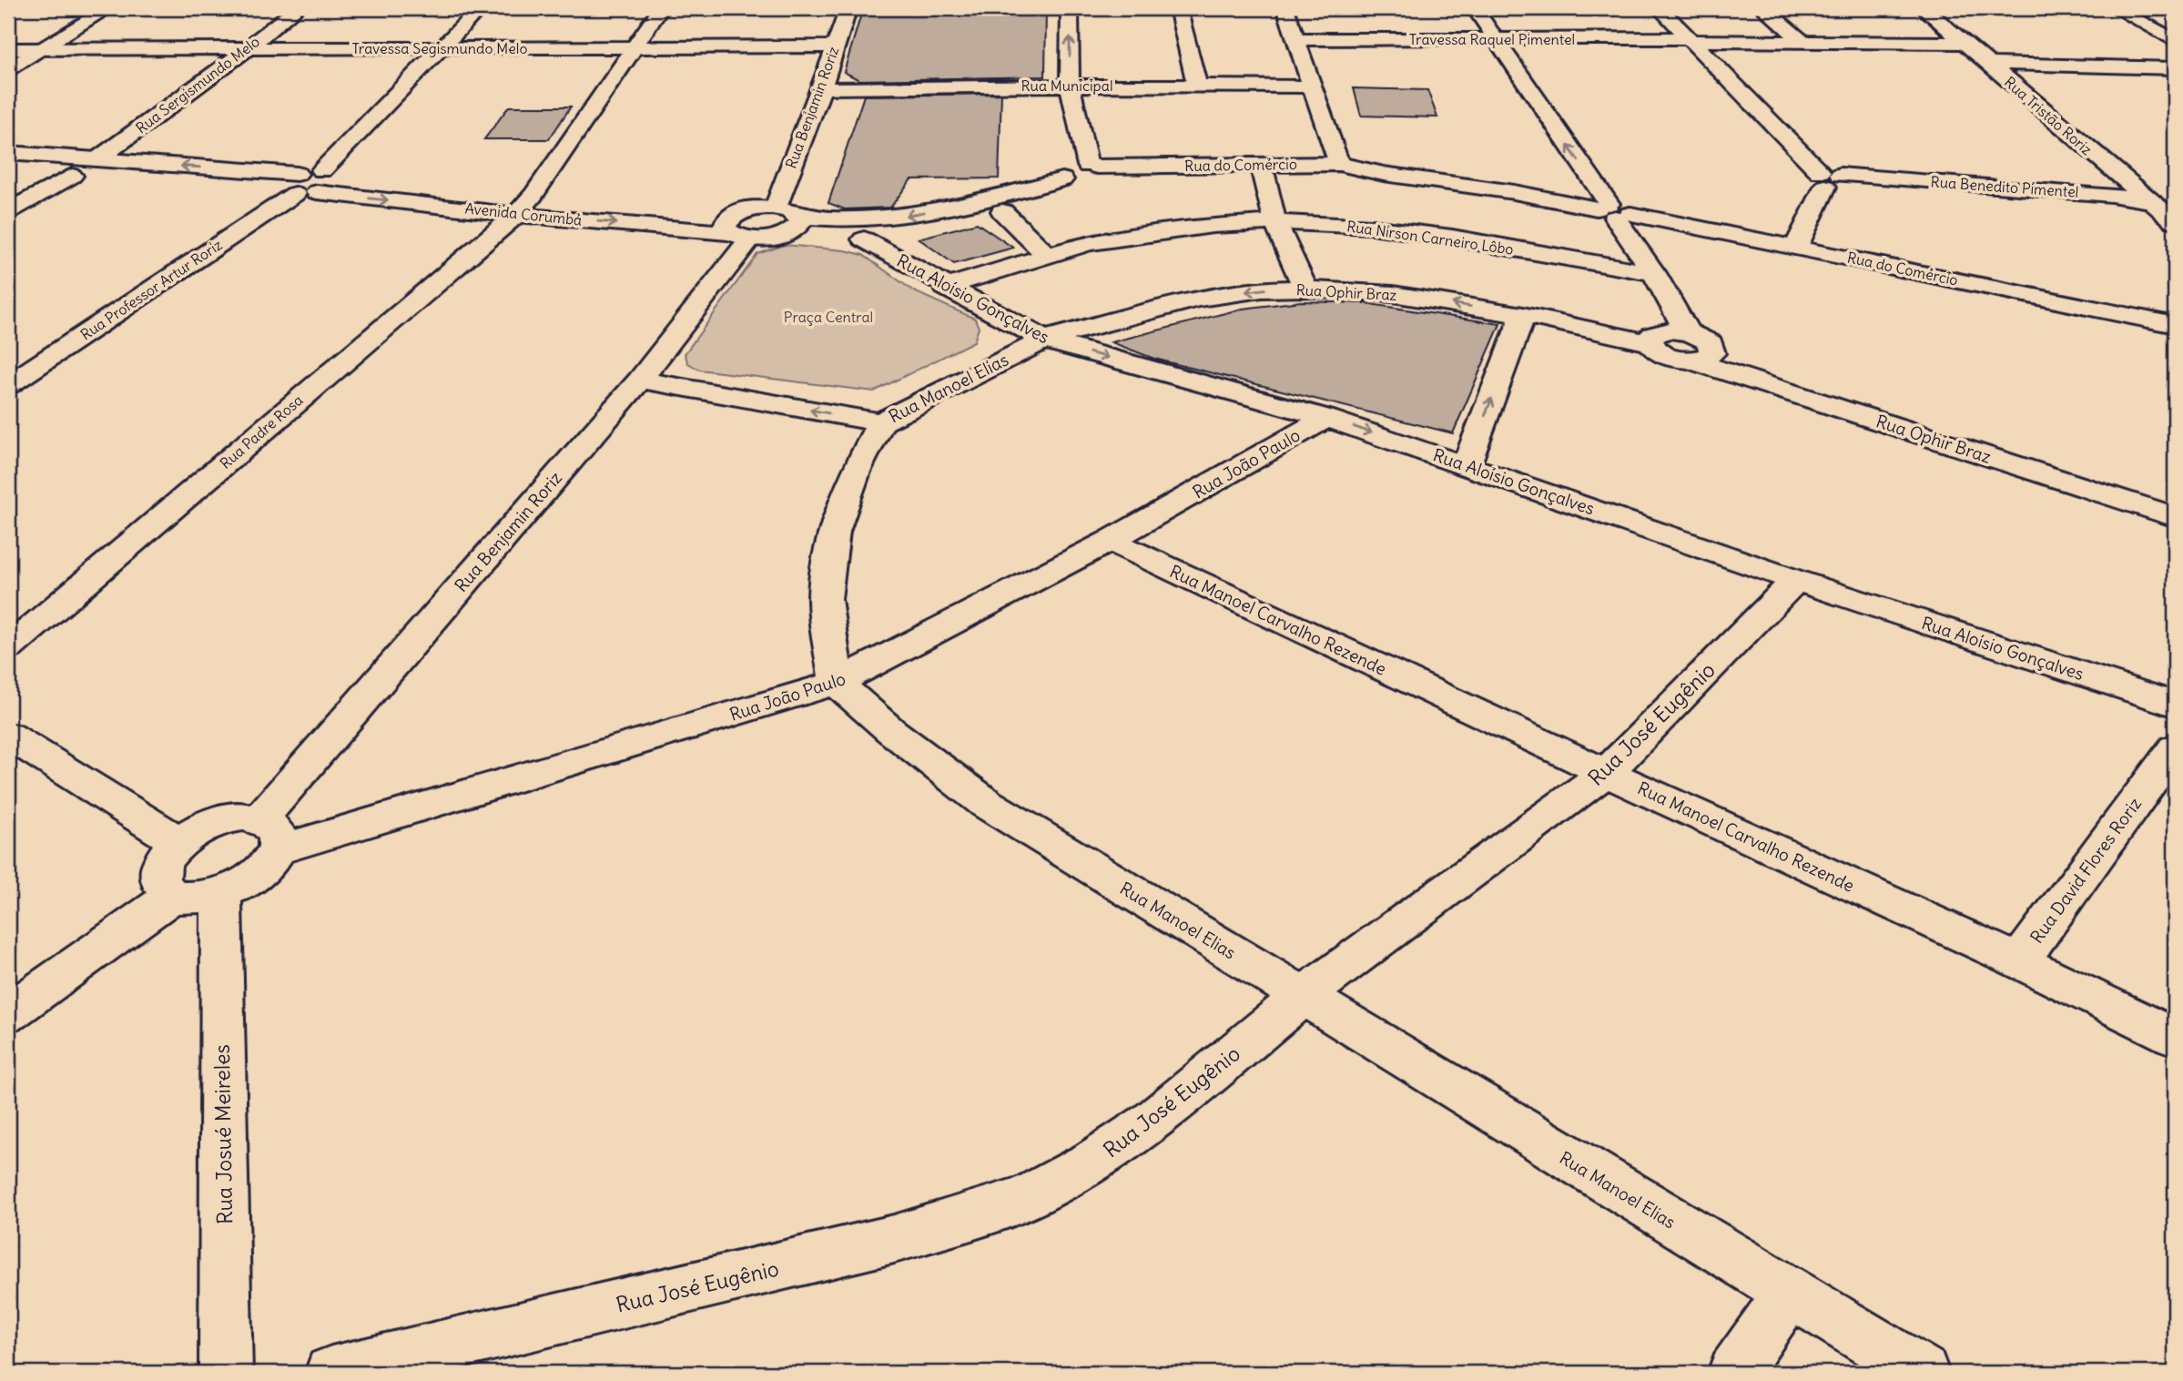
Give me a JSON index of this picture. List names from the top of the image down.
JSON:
{
  "streets": {
    "street": [
      "Travessa Raquel Pimentel",
      "Travessa Segismundo Melo",
      "Rua Sergismundo Melo",
      "Rua Municipal",
      "Rua Benjamin Roriz",
      "Rua Tristão Roriz",
      "Rua do Comércio",
      "Rua Benedito Pimentel",
      "Avenida Corumbá",
      "Rua Nirson Carneiro Lôbo",
      "Rua Professor Artur Roriz",
      "Rua Ophir Braz",
      "Rua Aloísio Gonçalves",
      "Rua Manoel Elias",
      "Rua Padre Rosa",
      "Rua João Paulo",
      "Rua Manoel Carvalho Rezende",
      "Rua José Eugênio",
      "Rua David Flores Roriz",
      "Rua Josué Meireles"
    ]
  },
  "crossings": [
    ["Travessa Raquel Pimentel", "Rua Tristão Roriz"],
    ["Travessa Segismundo Melo", "Rua Sergismundo Melo"],
    ["Travessa Segismundo Melo", "Rua Benjamin Roriz"],
    ["Travessa Segismundo Melo", "Rua Padre Rosa"],
    ["Rua Sergismundo Melo", "Avenida Corumbá"],
    ["Rua Municipal", "Rua Benjamin Roriz"],
    ["Rua Benjamin Roriz", "Avenida Corumbá"],
    ["Rua Benjamin Roriz", "Rua João Paulo"],
    ["Rua Benjamin Roriz", "Rua Josué Meireles"],
    ["Rua Tristão Roriz", "Rua Benedito Pimentel"],
    ["Avenida Corumbá", "Rua Professor Artur Roriz"],
    ["Avenida Corumbá", "Rua Padre Rosa"],
    ["Rua Nirson Carneiro Lôbo", "Rua Aloísio Gonçalves"],
    ["Rua Ophir Braz", "Rua Aloísio Gonçalves"],
    ["Rua Ophir Braz", "Rua Manoel Elias"],
    ["Rua Aloísio Gonçalves", "Rua Manoel Elias"],
    ["Rua Aloísio Gonçalves", "Rua João Paulo"],
    ["Rua Aloísio Gonçalves", "Rua José Eugênio"],
    ["Rua Manoel Elias", "Rua João Paulo"],
    ["Rua Manoel Elias", "Rua José Eugênio"],
    ["Rua João Paulo", "Rua Manoel Carvalho Rezende"],
    ["Rua João Paulo", "Rua Josué Meireles"],
    ["Rua Manoel Carvalho Rezende", "Rua José Eugênio"],
    ["Rua Manoel Carvalho Rezende", "Rua David Flores Roriz"]
  ],
  "one_way": ["Rua Ophir Braz"],
  "parks": ["Praça Central"]
}
